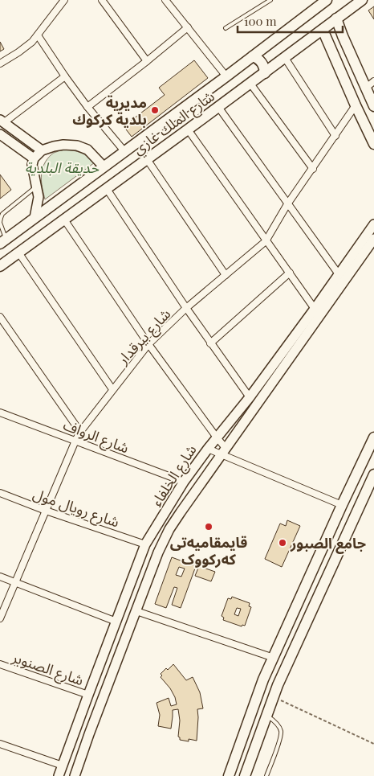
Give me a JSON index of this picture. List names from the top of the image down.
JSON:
{
  "streets": {
    "main road": ["شارع الملك غازي"],
    "street": [
      "شارع بيرقدار",
      "شارع الرواف",
      "شارع الخلفاء",
      "شارع رويال مول",
      "شارع الصنوبر"
    ]
  },
  "crossings": [
    ["شارع بيرقدار", "شارع الرواف"],
    ["شارع بيرقدار", "شارع رويال مول"],
    ["شارع الرواف", "شارع الخلفاء"],
    ["شارع الخلفاء", "شارع رويال مول"],
    ["شارع الخلفاء", "شارع الصنوبر"]
  ],
  "parks": ["حديقة البلدية"],
  "places": ["مديرية بلدية كركوك", "قایمقامیەتی کەرکووک", "جامع الصبور"],
  "scale_bar": "100 m"
}
